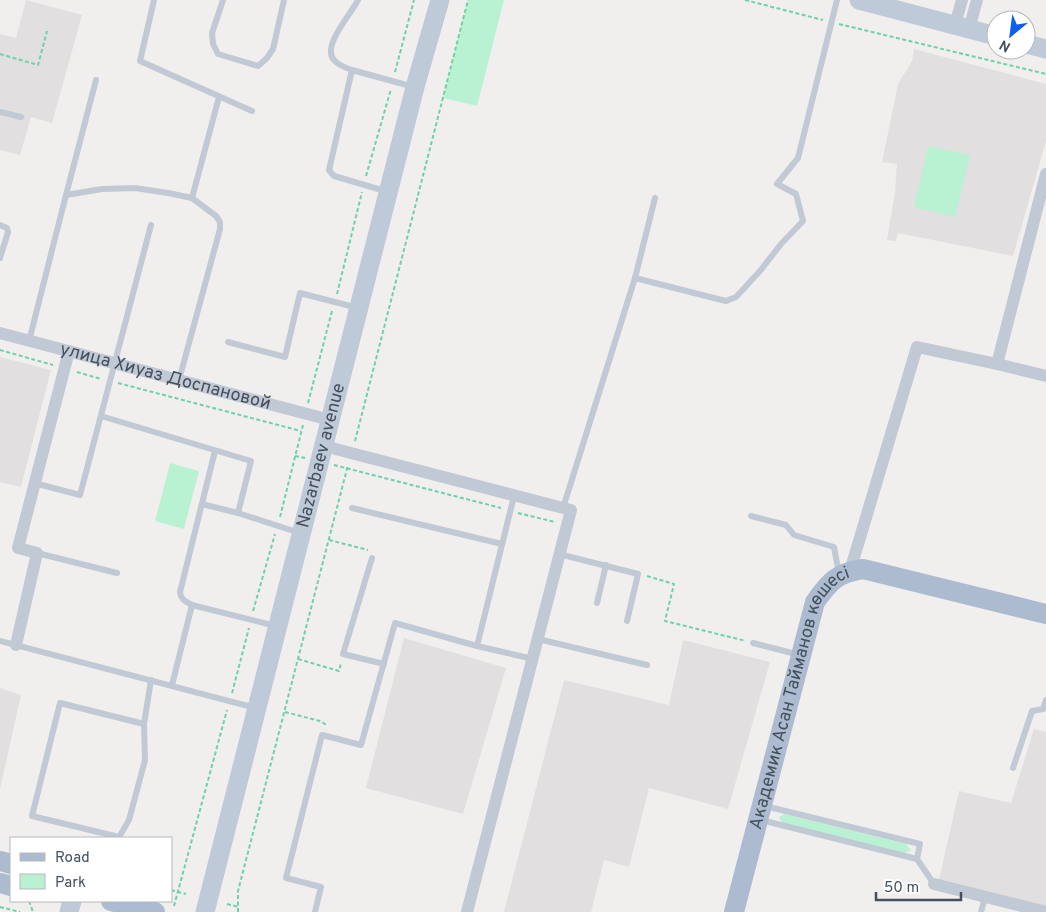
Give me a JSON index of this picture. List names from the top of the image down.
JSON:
{
  "streets": {
    "main road": ["Nazarbaev avenue", "Академик Асан Тайманов көшесі"],
    "street": ["улица Хиуаз Доспановой"]
  },
  "crossings": [
    ["улица Хиуаз Доспановой", "Nazarbaev avenue"]
  ],
  "legend": ["Road", "Park"],
  "scale_bar": "50 m",
  "north": "bottom left"
}
